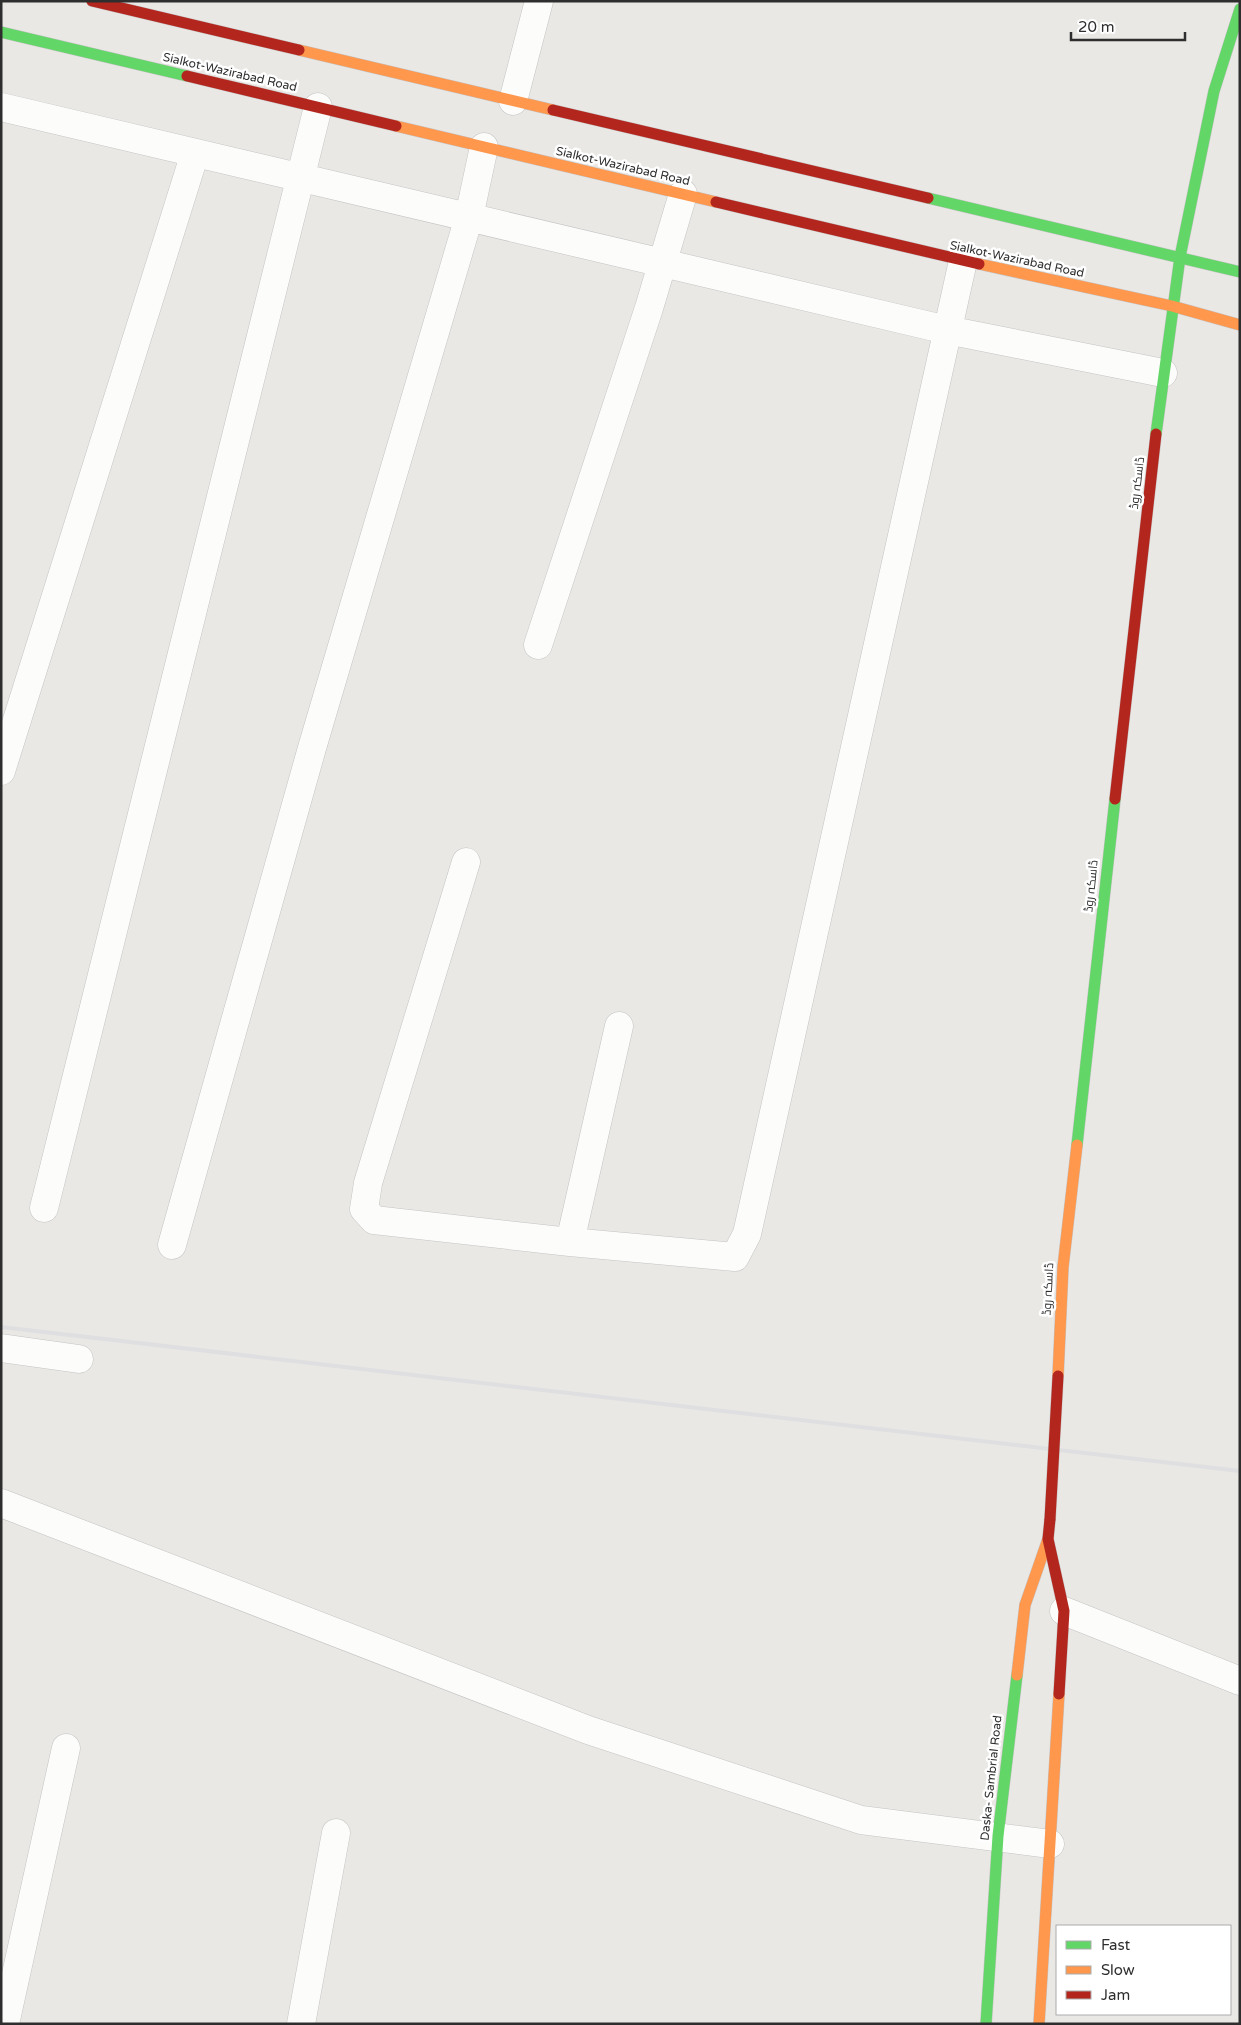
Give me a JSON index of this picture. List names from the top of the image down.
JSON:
{
  "streets": {
    "main road": ["Sialkot-Wazirabad Road", "ڈاسکہ روڈ", "Daska- Sambrial Road"]
  },
  "crossings": [
    ["Sialkot-Wazirabad Road", "ڈاسکہ روڈ"],
    ["ڈاسکہ روڈ", "Daska- Sambrial Road"]
  ],
  "legend": ["Fast", "Slow", "Jam"],
  "scale_bar": "20 m"
}
